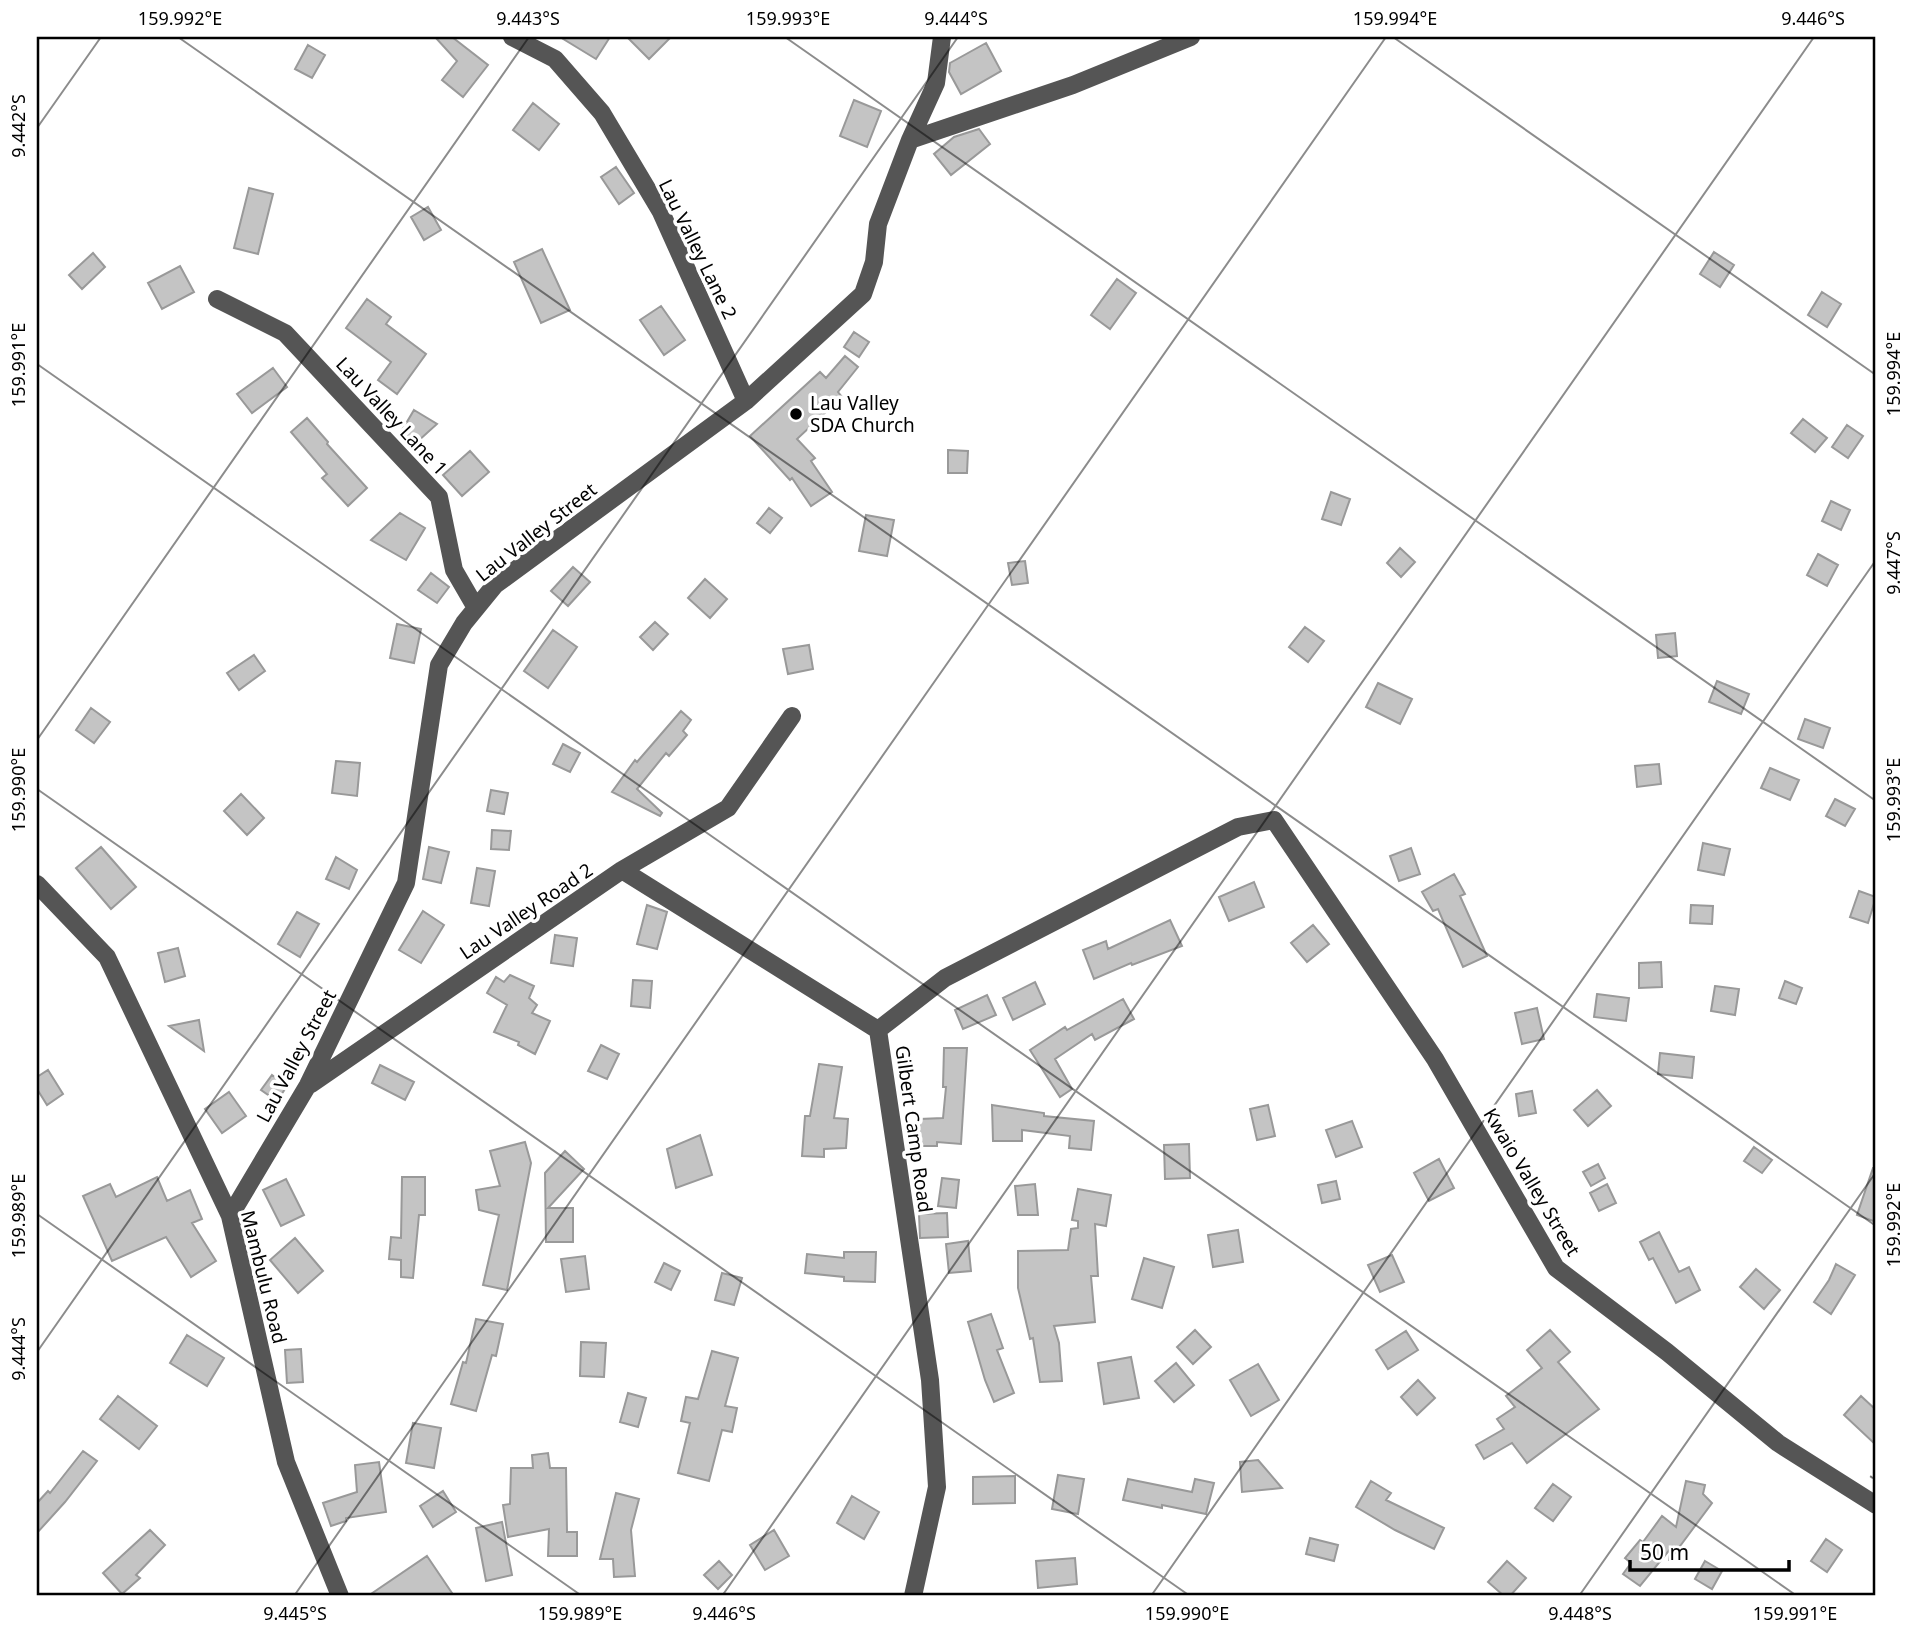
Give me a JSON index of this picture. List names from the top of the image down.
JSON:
{
  "streets": {
    "street": [
      "Lau Valley Lane 2",
      "Lau Valley Lane 1",
      "Lau Valley Street",
      "Lau Valley Road 2",
      "Gilbert Camp Road",
      "Kwaio Valley Street",
      "Mambulu Road"
    ]
  },
  "crossings": [
    ["Lau Valley Lane 2", "Lau Valley Street"],
    ["Lau Valley Lane 1", "Lau Valley Street"],
    ["Lau Valley Street", "Lau Valley Road 2"],
    ["Lau Valley Street", "Mambulu Road"],
    ["Lau Valley Road 2", "Gilbert Camp Road"],
    ["Gilbert Camp Road", "Kwaio Valley Street"]
  ],
  "places": ["Lau Valley SDA Church"],
  "scale_bar": "50 m",
  "coordinates": [
    "159.992°E",
    "9.443°S",
    "159.993°E",
    "9.444°S",
    "159.994°E",
    "9.446°S",
    "9.442°S",
    "159.991°E",
    "9.447°S",
    "159.990°E",
    "159.989°E",
    "9.445°S",
    "9.448°S"
  ]
}
